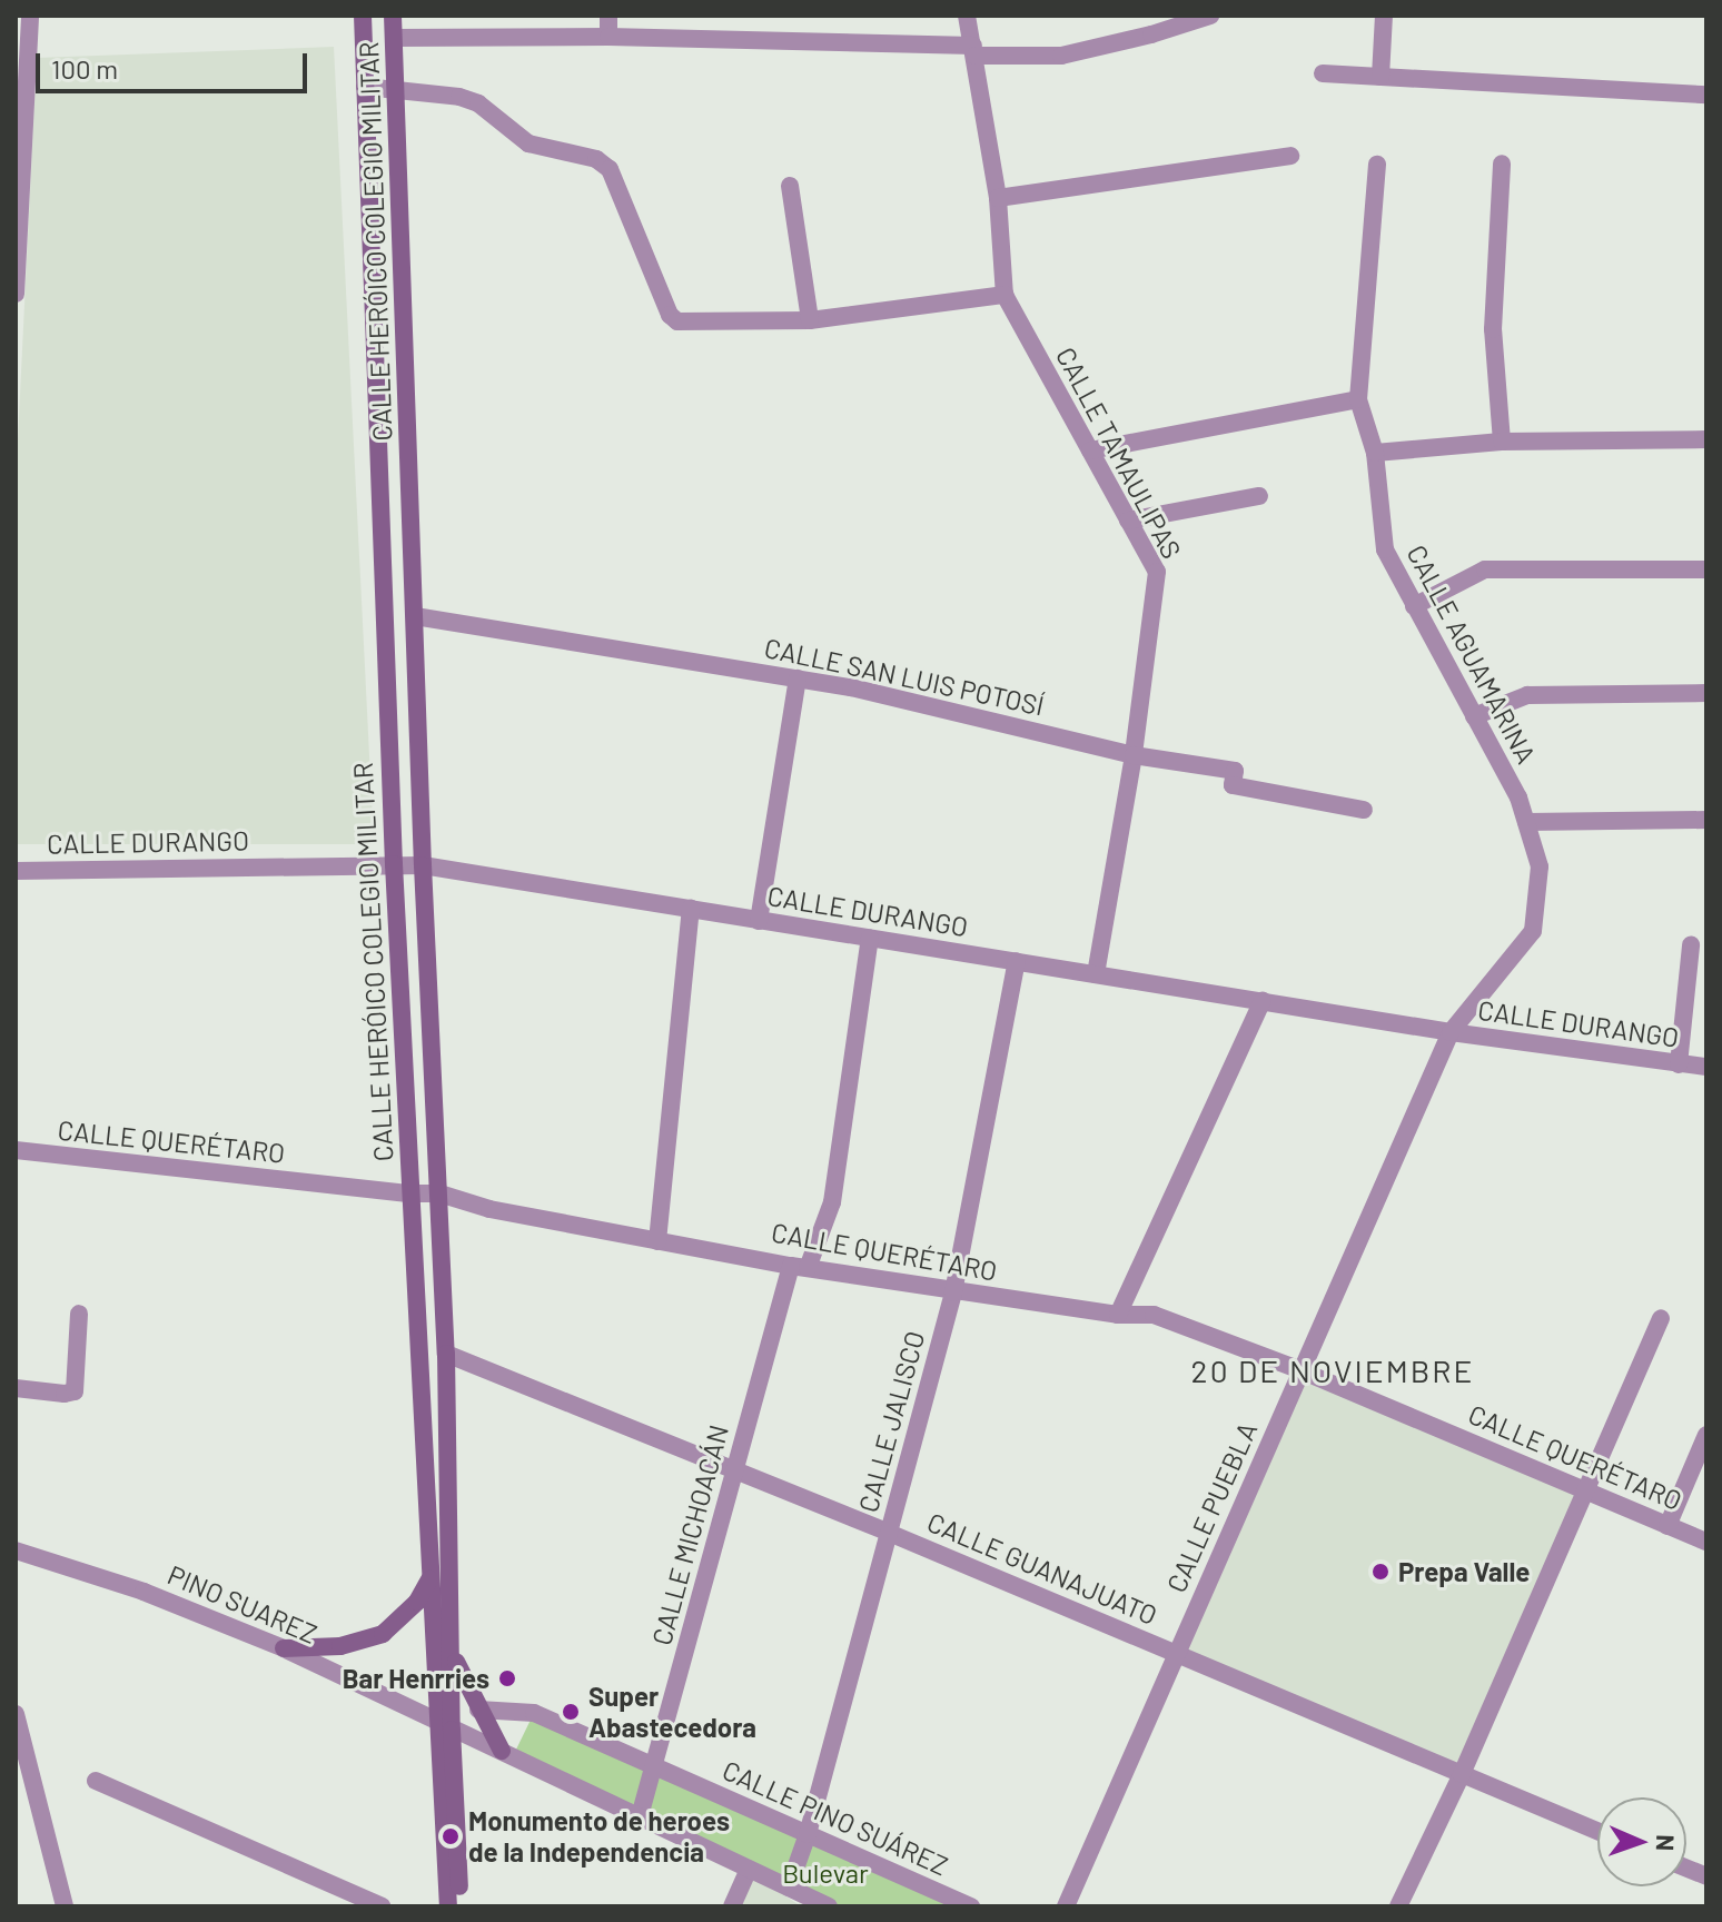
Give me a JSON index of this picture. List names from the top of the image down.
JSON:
{
  "streets": {
    "main road": ["CALLE HERÓICO COLEGIO MILITAR"],
    "street": [
      "CALLE TAMAULIPAS",
      "CALLE AGUAMARINA",
      "CALLE SAN LUIS POTOSÍ",
      "CALLE DURANGO",
      "CALLE QUERÉTARO",
      "CALLE JALISCO",
      "CALLE PUEBLA",
      "CALLE MICHOACÁN",
      "CALLE GUANAJUATO",
      "PINO SUAREZ",
      "CALLE PINO SUÁREZ"
    ]
  },
  "crossings": [
    ["CALLE HERÓICO COLEGIO MILITAR", "CALLE SAN LUIS POTOSÍ"],
    ["CALLE HERÓICO COLEGIO MILITAR", "CALLE DURANGO"],
    ["CALLE HERÓICO COLEGIO MILITAR", "CALLE QUERÉTARO"],
    ["CALLE HERÓICO COLEGIO MILITAR", "CALLE GUANAJUATO"],
    ["CALLE HERÓICO COLEGIO MILITAR", "PINO SUAREZ"],
    ["CALLE TAMAULIPAS", "CALLE SAN LUIS POTOSÍ"],
    ["CALLE TAMAULIPAS", "CALLE DURANGO"],
    ["CALLE AGUAMARINA", "CALLE DURANGO"],
    ["CALLE AGUAMARINA", "CALLE PUEBLA"],
    ["CALLE DURANGO", "CALLE JALISCO"],
    ["CALLE DURANGO", "CALLE PUEBLA"],
    ["CALLE DURANGO", "CALLE MICHOACÁN"],
    ["CALLE QUERÉTARO", "CALLE JALISCO"],
    ["CALLE QUERÉTARO", "CALLE PUEBLA"],
    ["CALLE QUERÉTARO", "CALLE MICHOACÁN"],
    ["CALLE JALISCO", "CALLE GUANAJUATO"],
    ["CALLE JALISCO", "PINO SUAREZ"],
    ["CALLE JALISCO", "CALLE PINO SUÁREZ"],
    ["CALLE PUEBLA", "CALLE GUANAJUATO"],
    ["CALLE MICHOACÁN", "CALLE GUANAJUATO"],
    ["CALLE MICHOACÁN", "PINO SUAREZ"],
    ["CALLE MICHOACÁN", "CALLE PINO SUÁREZ"]
  ],
  "districts": ["20 DE NOVIEMBRE"],
  "parks": ["Bulevar"],
  "places": [
    "Prepa Valle",
    "Bar Henrries",
    "Super Abastecedora",
    "Monumento de heroes de la Independencia"
  ],
  "scale_bar": "100 m",
  "north": "right"
}
